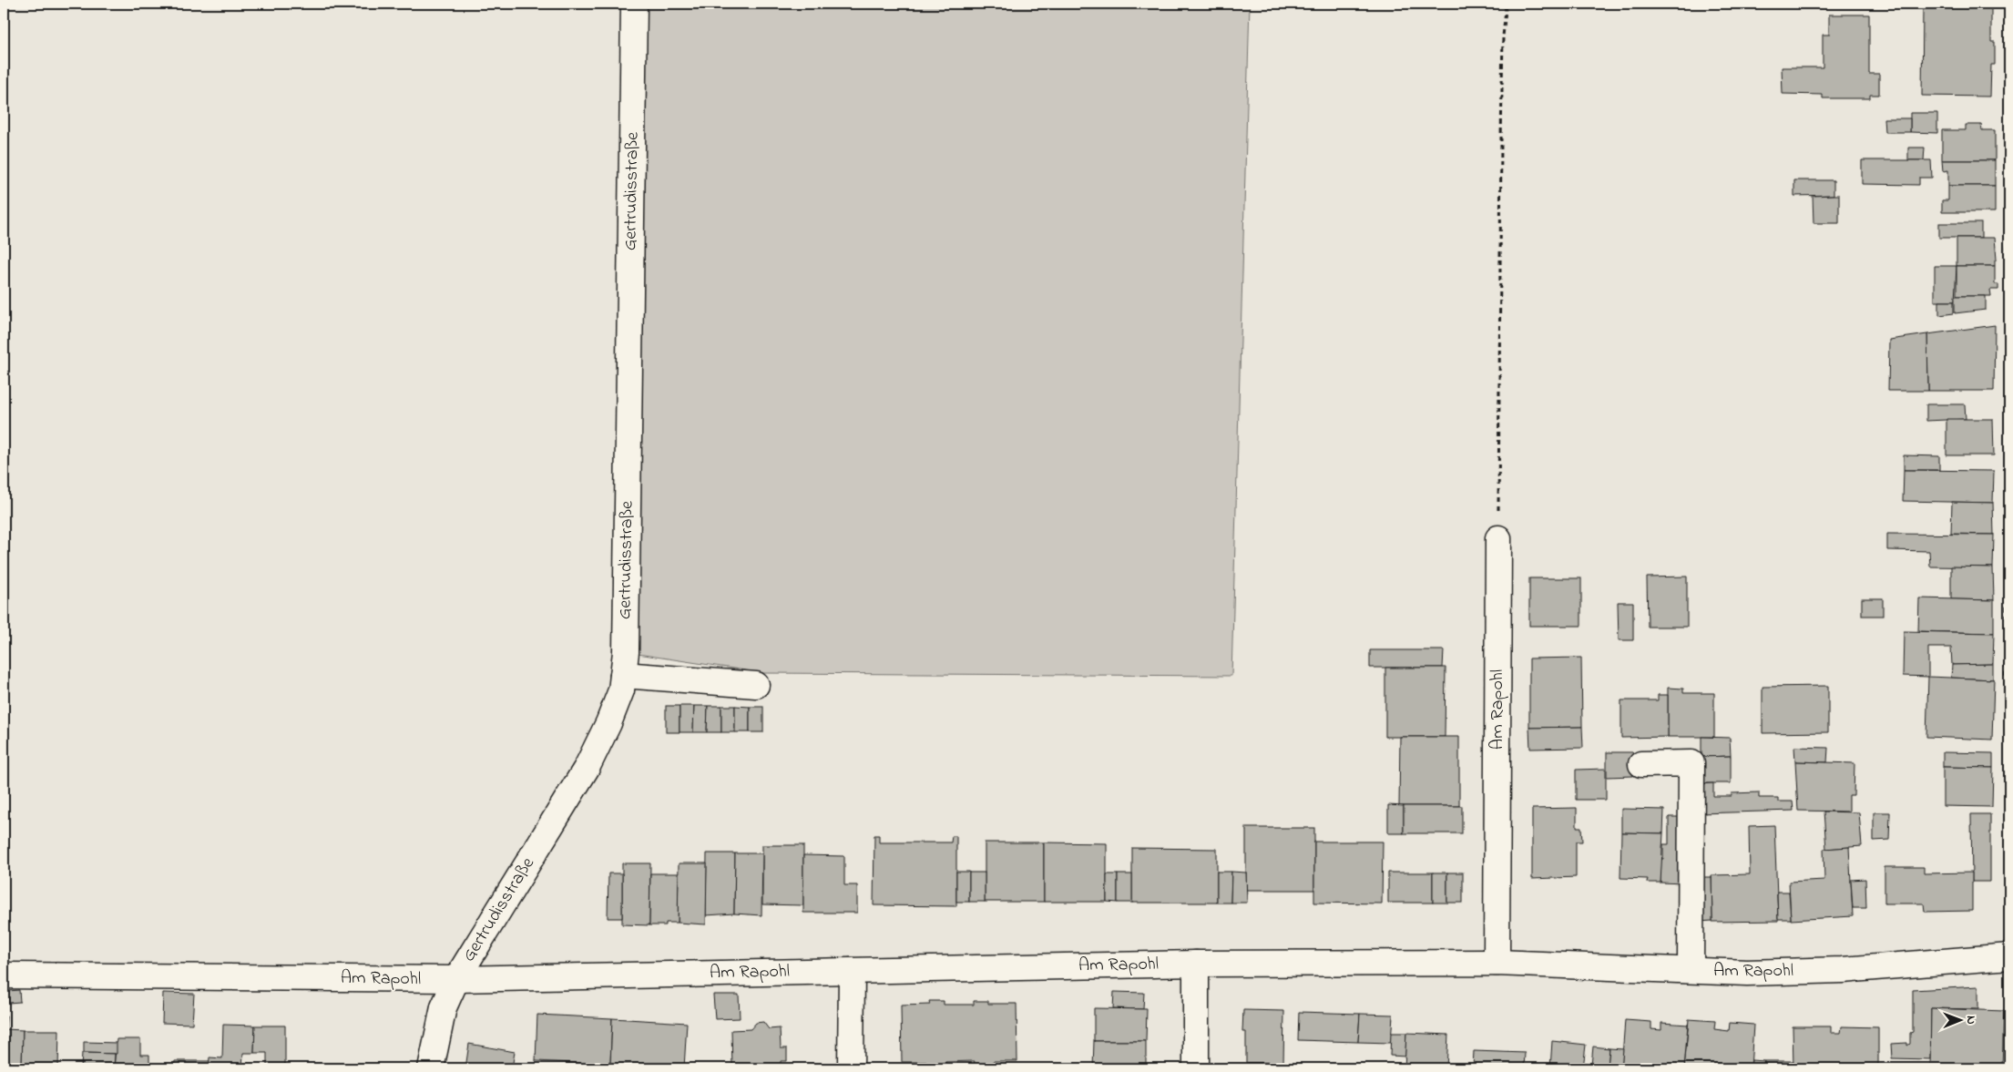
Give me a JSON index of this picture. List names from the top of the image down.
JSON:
{
  "streets": {
    "street": ["Gertrudisstraße", "Am Rapohl"]
  },
  "crossings": [
    ["Gertrudisstraße", "Am Rapohl"]
  ],
  "north": "right"
}
